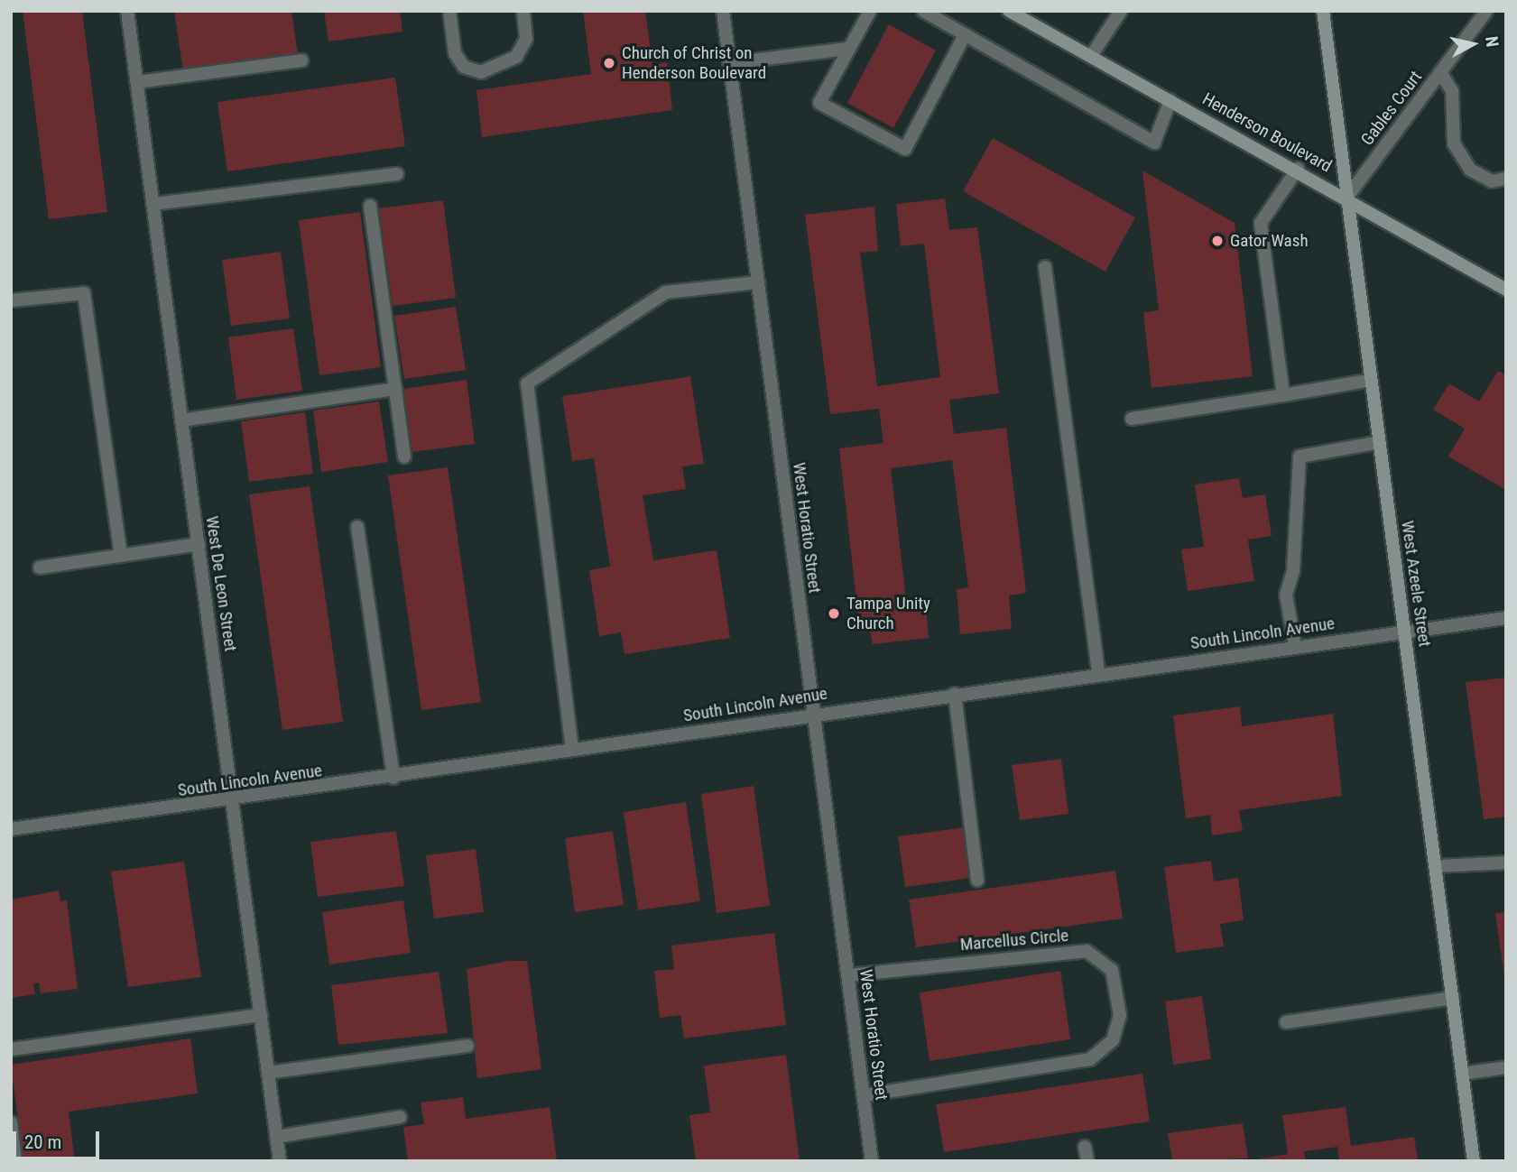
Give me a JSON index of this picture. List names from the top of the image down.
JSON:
{
  "streets": {
    "main road": ["Henderson Boulevard", "West Azeele Street"],
    "street": [
      "Gables Court",
      "West Horatio Street",
      "West De Leon Street",
      "South Lincoln Avenue",
      "Marcellus Circle"
    ]
  },
  "crossings": [
    ["Gables Court", "Henderson Boulevard"],
    ["Gables Court", "West Azeele Street"],
    ["Henderson Boulevard", "West Azeele Street"],
    ["West Horatio Street", "South Lincoln Avenue"],
    ["West Horatio Street", "Marcellus Circle"],
    ["West De Leon Street", "South Lincoln Avenue"],
    ["West Azeele Street", "South Lincoln Avenue"]
  ],
  "places": ["Church of Christ on Henderson Boulevard", "Gator Wash", "Tampa Unity Church"],
  "scale_bar": "20 m",
  "north": "right"
}
